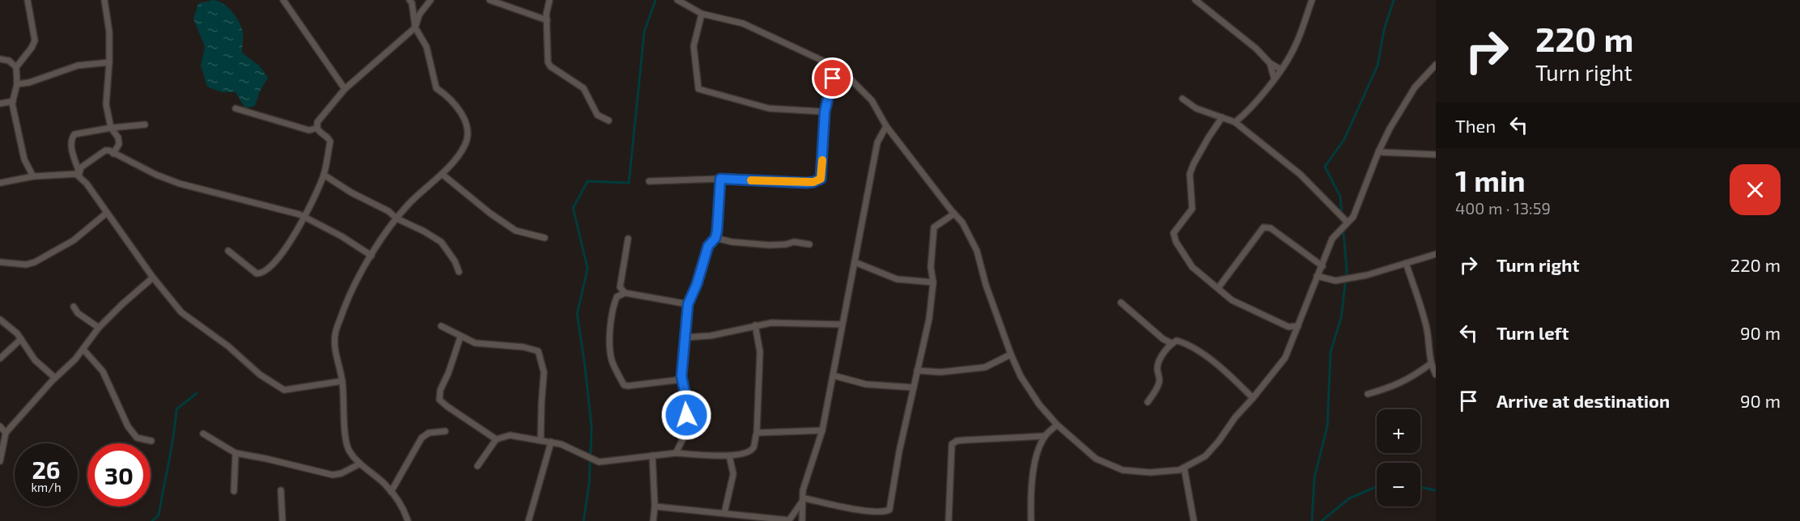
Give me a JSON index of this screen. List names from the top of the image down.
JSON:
{
  "page": {
    "turn": ["220 m", "Turn right"],
    "then": "Then",
    "heading": ["1 min", "400 m · 13:59"],
    "list": [
      {
        "name": "Turn right",
        "value": "220 m"
      },
      {
        "name": "Turn left",
        "value": "90 m"
      },
      {
        "name": "Arrive at destination",
        "value": "90 m"
      }
    ],
    "map_buttons": ["+", "−"],
    "speed": "26 km/h",
    "limit": "30"
  }
}
